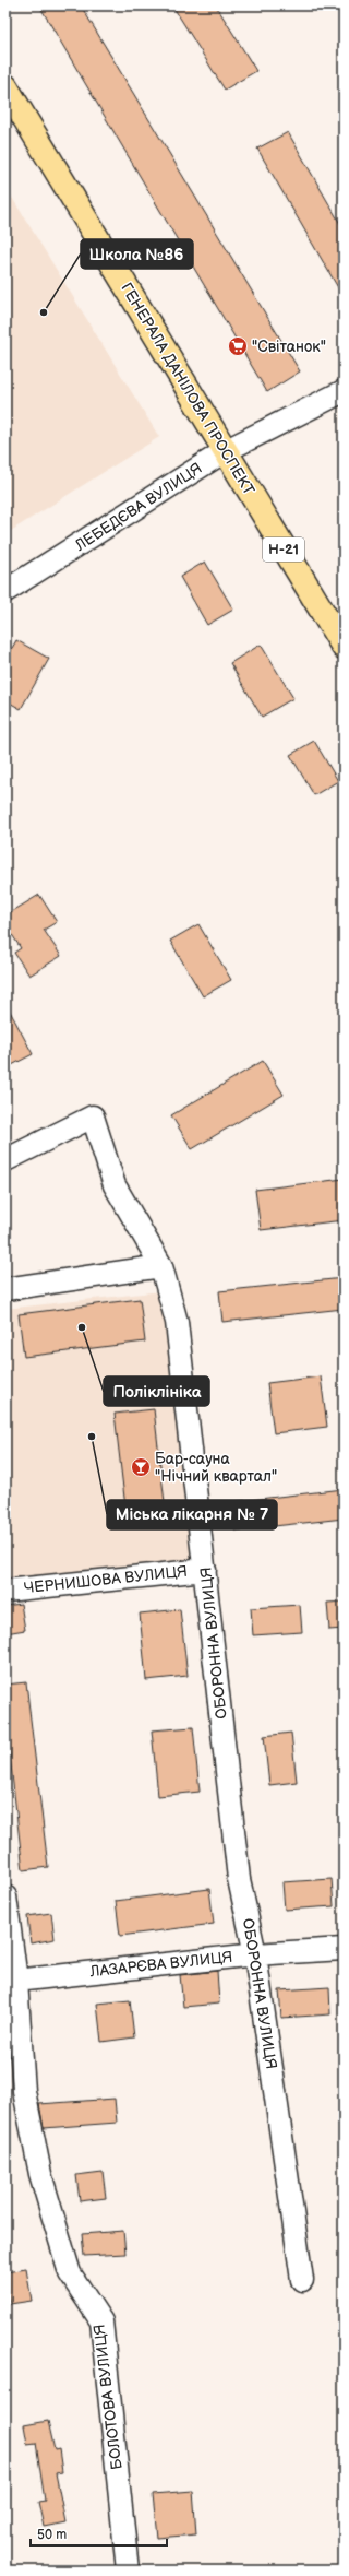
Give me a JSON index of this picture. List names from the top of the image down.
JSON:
{
  "streets": {
    "main road": ["ГЕНЕРАЛА ДАНІЛОВА ПРОСПЕКТ", "Н-21"],
    "street": [
      "ЛЕБЕДЄВА ВУЛИЦЯ",
      "ЧЕРНИШОВА ВУЛИЦЯ",
      "ОБОРОННА ВУЛИЦЯ",
      "ЛАЗАРЄВА ВУЛИЦЯ",
      "БОЛОТОВА ВУЛИЦЯ"
    ]
  },
  "crossings": [
    ["ГЕНЕРАЛА ДАНІЛОВА ПРОСПЕКТ", "ЛЕБЕДЄВА ВУЛИЦЯ"],
    ["ЧЕРНИШОВА ВУЛИЦЯ", "ОБОРОННА ВУЛИЦЯ"],
    ["ОБОРОННА ВУЛИЦЯ", "ЛАЗАРЄВА ВУЛИЦЯ"],
    ["ЛАЗАРЄВА ВУЛИЦЯ", "БОЛОТОВА ВУЛИЦЯ"]
  ],
  "places": {
    "other": ["Школа №86", "Поліклініка", "Міська лікарня № 7"],
    "supermarket": ["\"Світанок\""],
    "bar": ["Бар-сауна \"Нічний квартал\""]
  },
  "scale_bar": "50 m"
}
